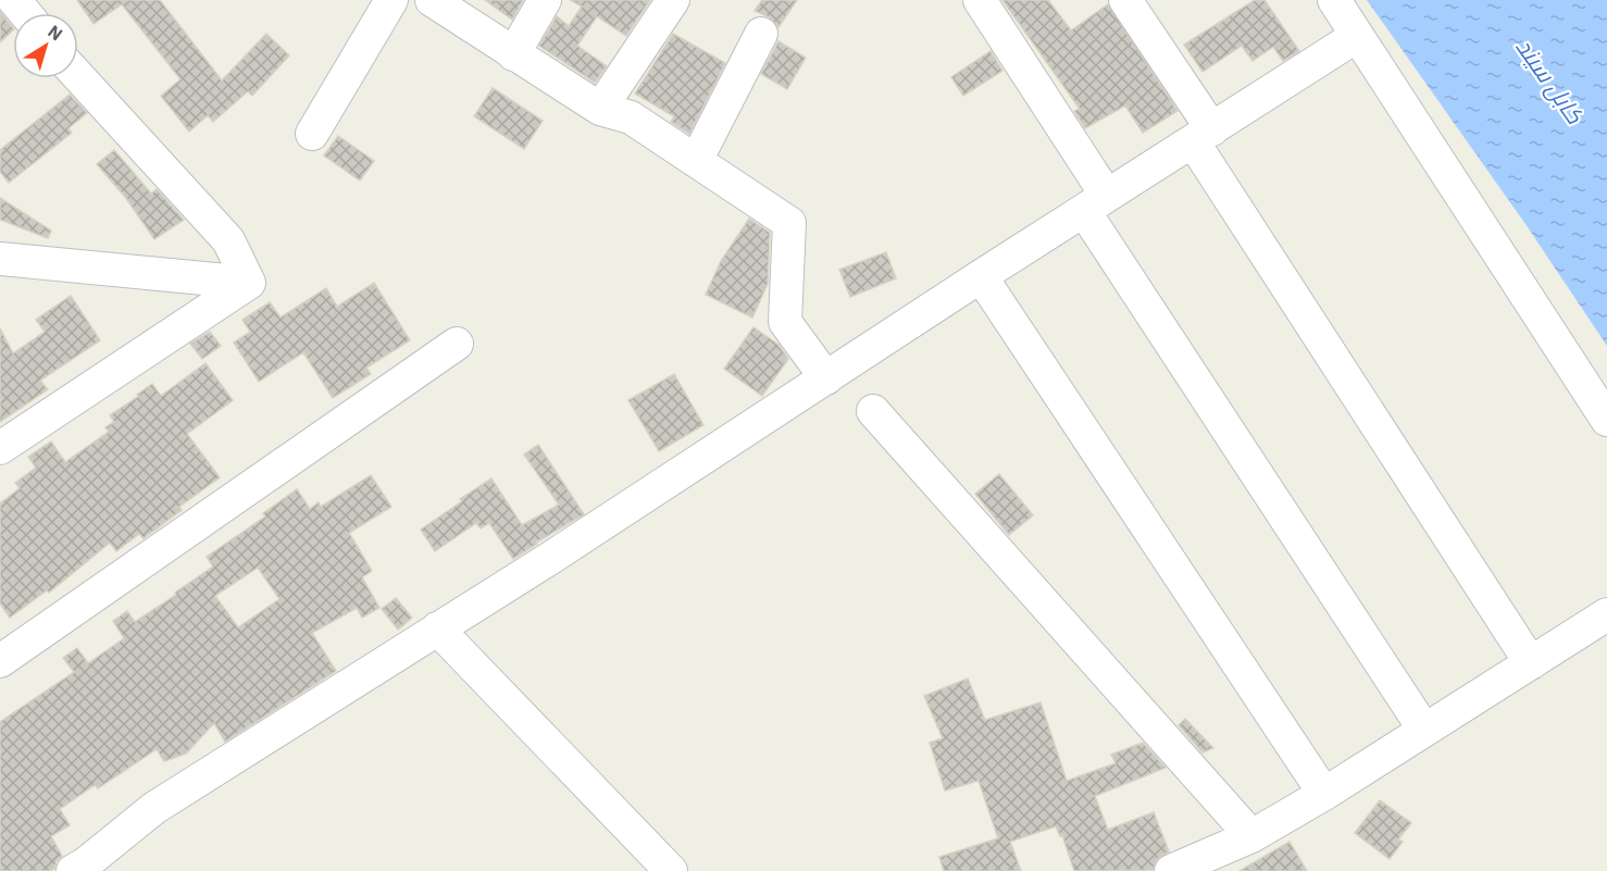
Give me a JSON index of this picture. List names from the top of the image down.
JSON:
{
  "water": ["کابل سيند"],
  "north": "top right"
}
